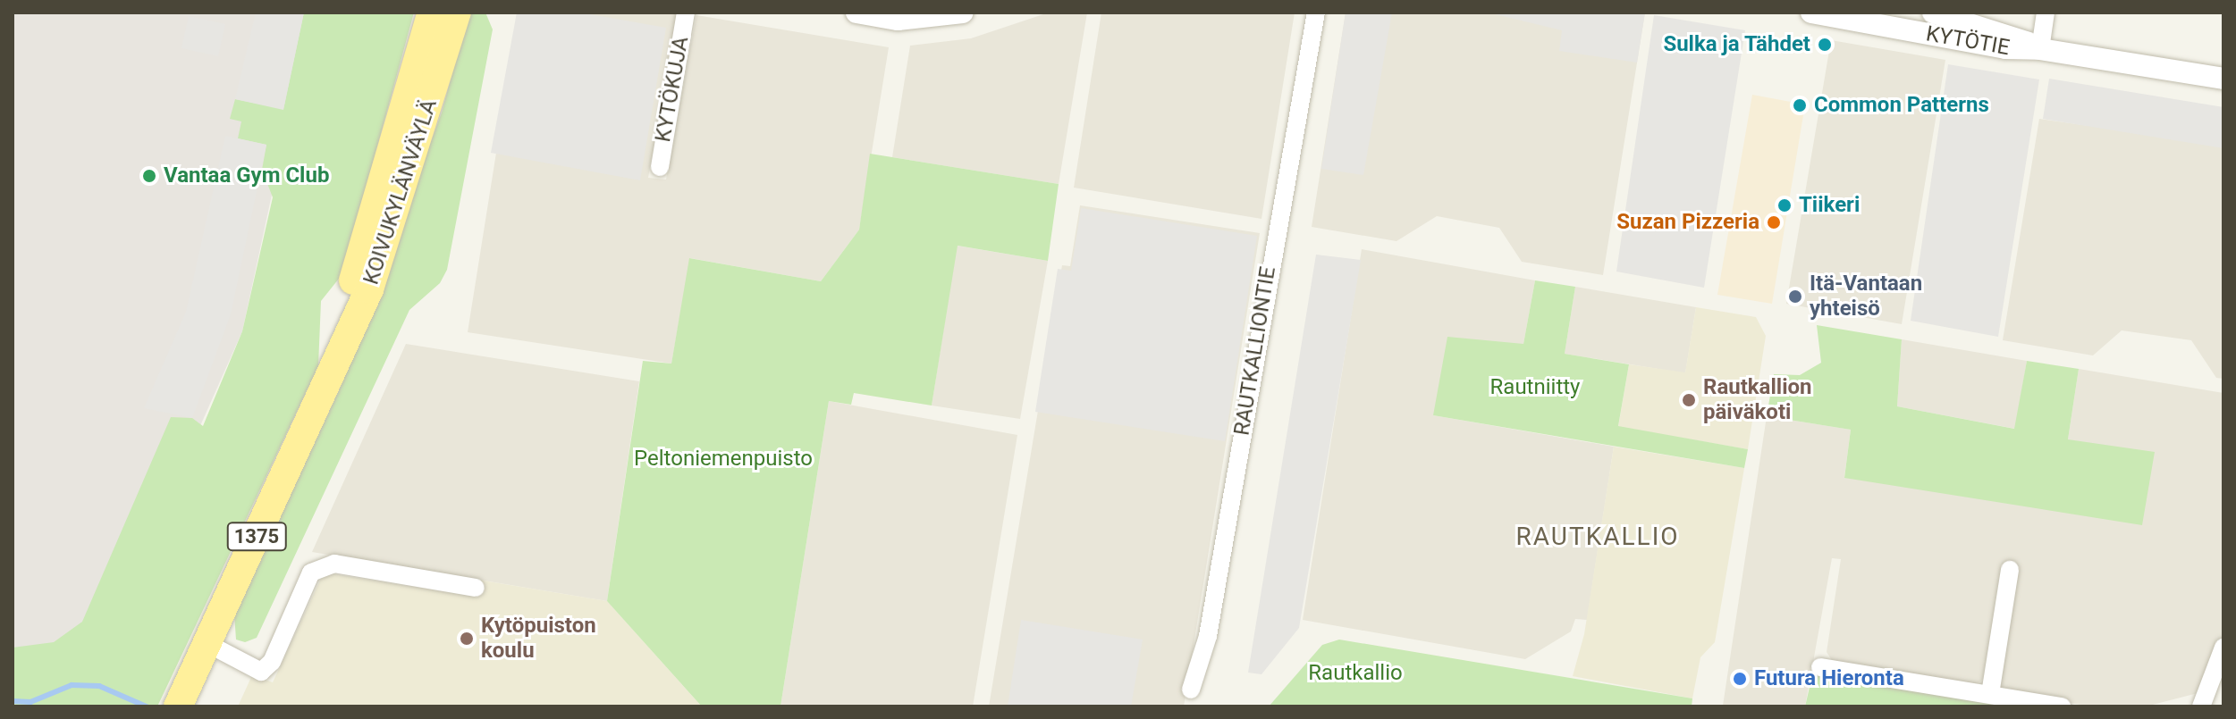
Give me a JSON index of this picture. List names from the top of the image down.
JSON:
{
  "streets": {
    "main road": ["KOIVUKYLÄNVÄYLÄ", "1375"],
    "street": ["KYTÖTIE", "KYTÖKUJA", "RAUTKALLIONTIE"]
  },
  "districts": ["RAUTKALLIO"],
  "parks": ["Rautniitty", "Peltoniemenpuisto", "Rautkallio"],
  "places": [
    "Sulka ja Tähdet",
    "Common Patterns",
    "Vantaa Gym Club",
    "Tiikeri",
    "Suzan Pizzeria",
    "Itä-Vantaan yhteisö",
    "Rautkallion päiväkoti",
    "Kytöpuiston koulu",
    "Futura Hieronta"
  ]
}
